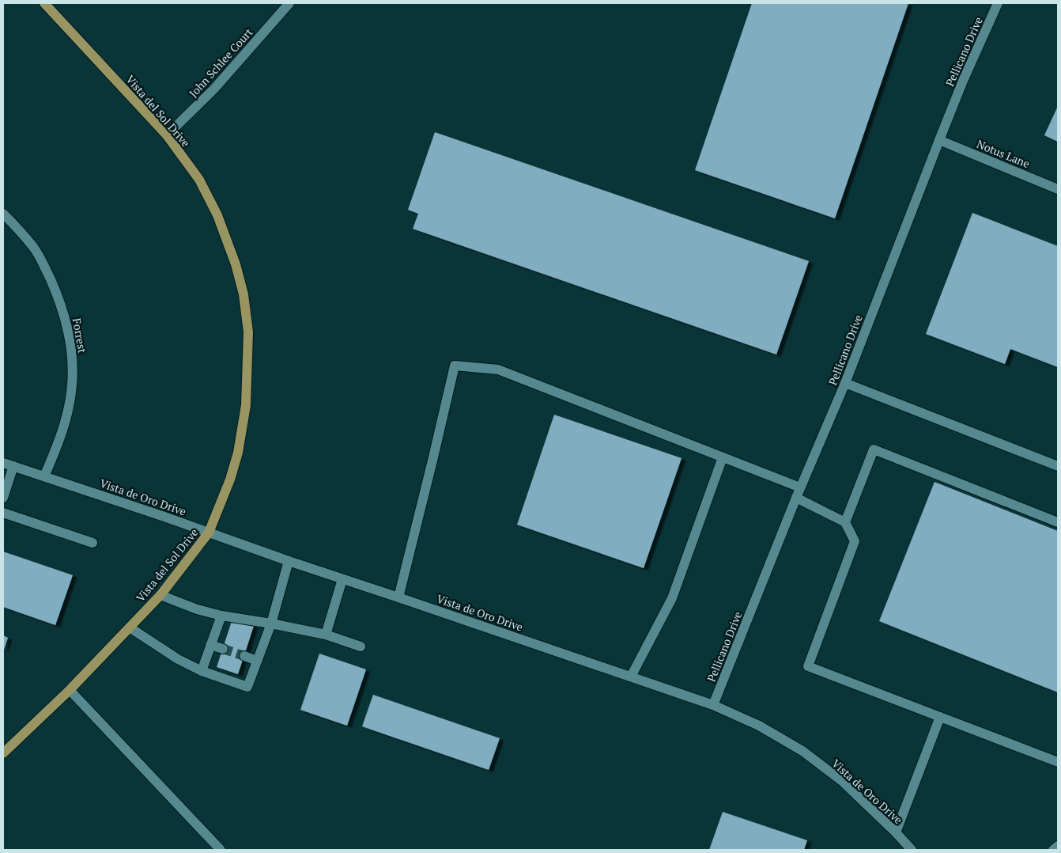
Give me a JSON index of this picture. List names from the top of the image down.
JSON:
{
  "streets": {
    "main road": ["Vista del Sol Drive"],
    "street": [
      "Pellicano Drive",
      "John Schlee Court",
      "Notus Lane",
      "Forrest",
      "Vista de Oro Drive"
    ]
  },
  "crossings": [
    ["Pellicano Drive", "Notus Lane"],
    ["Pellicano Drive", "Vista de Oro Drive"],
    ["John Schlee Court", "Vista del Sol Drive"],
    ["Vista del Sol Drive", "Vista de Oro Drive"],
    ["Forrest", "Vista de Oro Drive"]
  ]
}
